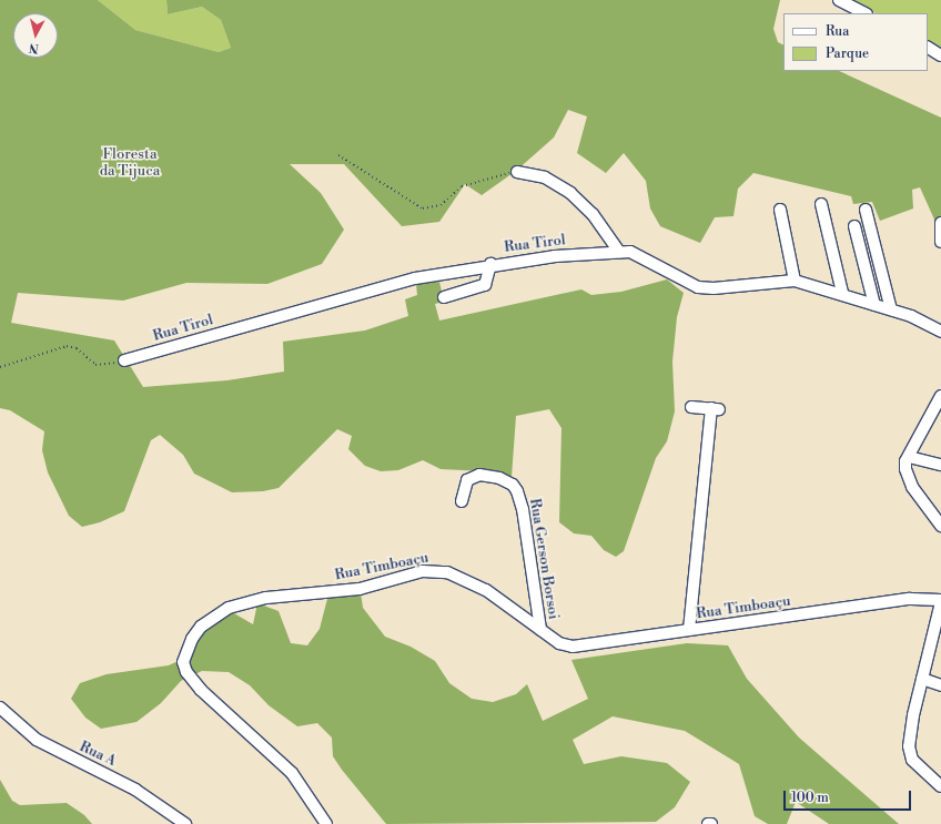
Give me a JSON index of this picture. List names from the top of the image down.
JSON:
{
  "streets": {
    "street": [
      "Rua Tirol",
      "Rua Gerson Borsoi",
      "Rua Timboaçu",
      "Rua A"
    ]
  },
  "crossings": [
    ["Rua Gerson Borsoi", "Rua Timboaçu"]
  ],
  "parks": ["Floresta da Tijuca"],
  "legend": ["Rua", "Parque"],
  "scale_bar": "100 m",
  "north": "bottom"
}
